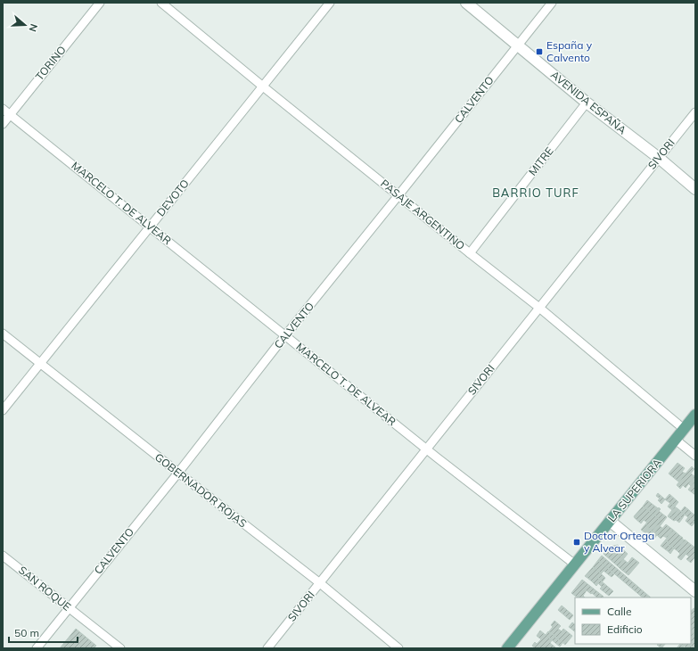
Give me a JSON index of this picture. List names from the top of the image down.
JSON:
{
  "streets": {
    "main road": ["LA SUPERIORA"],
    "street": [
      "TORINO",
      "CALVENTO",
      "AVENIDA ESPAÑA",
      "SIVORI",
      "MITRE",
      "DEVOTO",
      "MARCELO T. DE ALVEAR",
      "PASAJE ARGENTINO",
      "GOBERNADOR ROJAS",
      "SAN ROQUE"
    ]
  },
  "crossings": [
    ["TORINO", "MARCELO T. DE ALVEAR"],
    ["CALVENTO", "AVENIDA ESPAÑA"],
    ["CALVENTO", "MARCELO T. DE ALVEAR"],
    ["CALVENTO", "PASAJE ARGENTINO"],
    ["CALVENTO", "GOBERNADOR ROJAS"],
    ["CALVENTO", "SAN ROQUE"],
    ["AVENIDA ESPAÑA", "SIVORI"],
    ["AVENIDA ESPAÑA", "MITRE"],
    ["SIVORI", "MARCELO T. DE ALVEAR"],
    ["SIVORI", "PASAJE ARGENTINO"],
    ["SIVORI", "GOBERNADOR ROJAS"],
    ["MITRE", "PASAJE ARGENTINO"],
    ["DEVOTO", "MARCELO T. DE ALVEAR"],
    ["DEVOTO", "PASAJE ARGENTINO"],
    ["DEVOTO", "GOBERNADOR ROJAS"],
    ["MARCELO T. DE ALVEAR", "LA SUPERIORA"],
    ["PASAJE ARGENTINO", "LA SUPERIORA"]
  ],
  "districts": ["BARRIO TURF"],
  "places": {
    "transit": ["España y Calvento", "Doctor Ortega y Alvear"]
  },
  "legend": ["Calle", "Edificio"],
  "scale_bar": "50 m",
  "north": "right"
}
